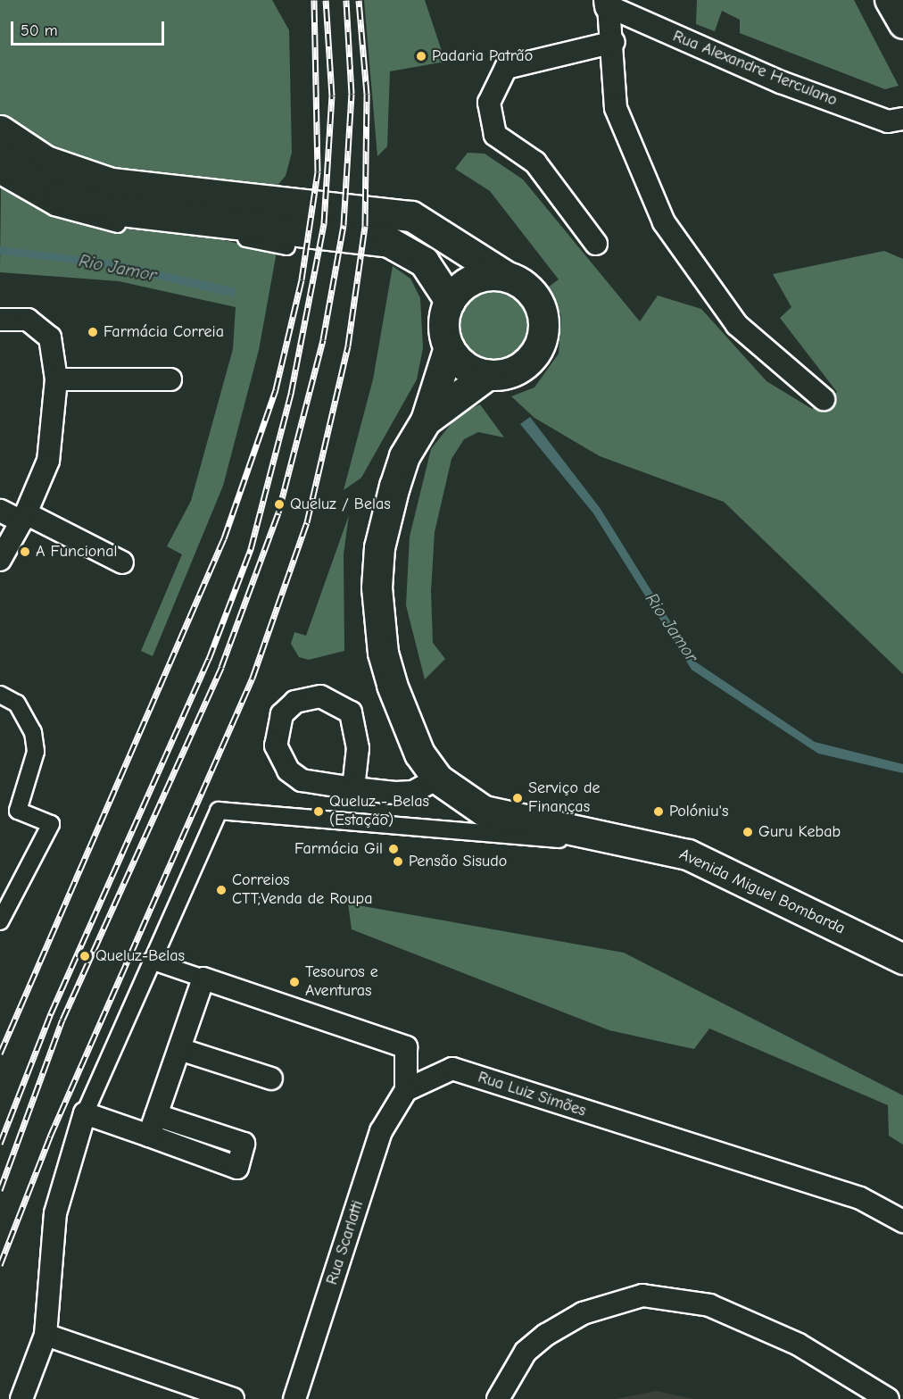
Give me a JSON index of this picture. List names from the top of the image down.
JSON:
{
  "streets": {
    "main road": ["Avenida Miguel Bombarda"],
    "street": ["Rua Alexandre Herculano", "Rua Luiz Simões", "Rua Scarlatti"]
  },
  "crossings": [
    ["Rua Luiz Simões", "Rua Scarlatti"]
  ],
  "water": ["Rio Jamor"],
  "places": [
    "Padaria Patrão",
    "Farmácia Correia",
    "Queluz / Belas",
    "A Funcional",
    "Serviço de Finanças",
    "Queluz - Belas (Estação)",
    "Polóniu's",
    "Guru Kebab",
    "Farmácia Gil",
    "Pensão Sisudo",
    "Correios CTT;Venda de Roupa",
    "Queluz-Belas",
    "Tesouros e Aventuras"
  ],
  "scale_bar": "50 m"
}
